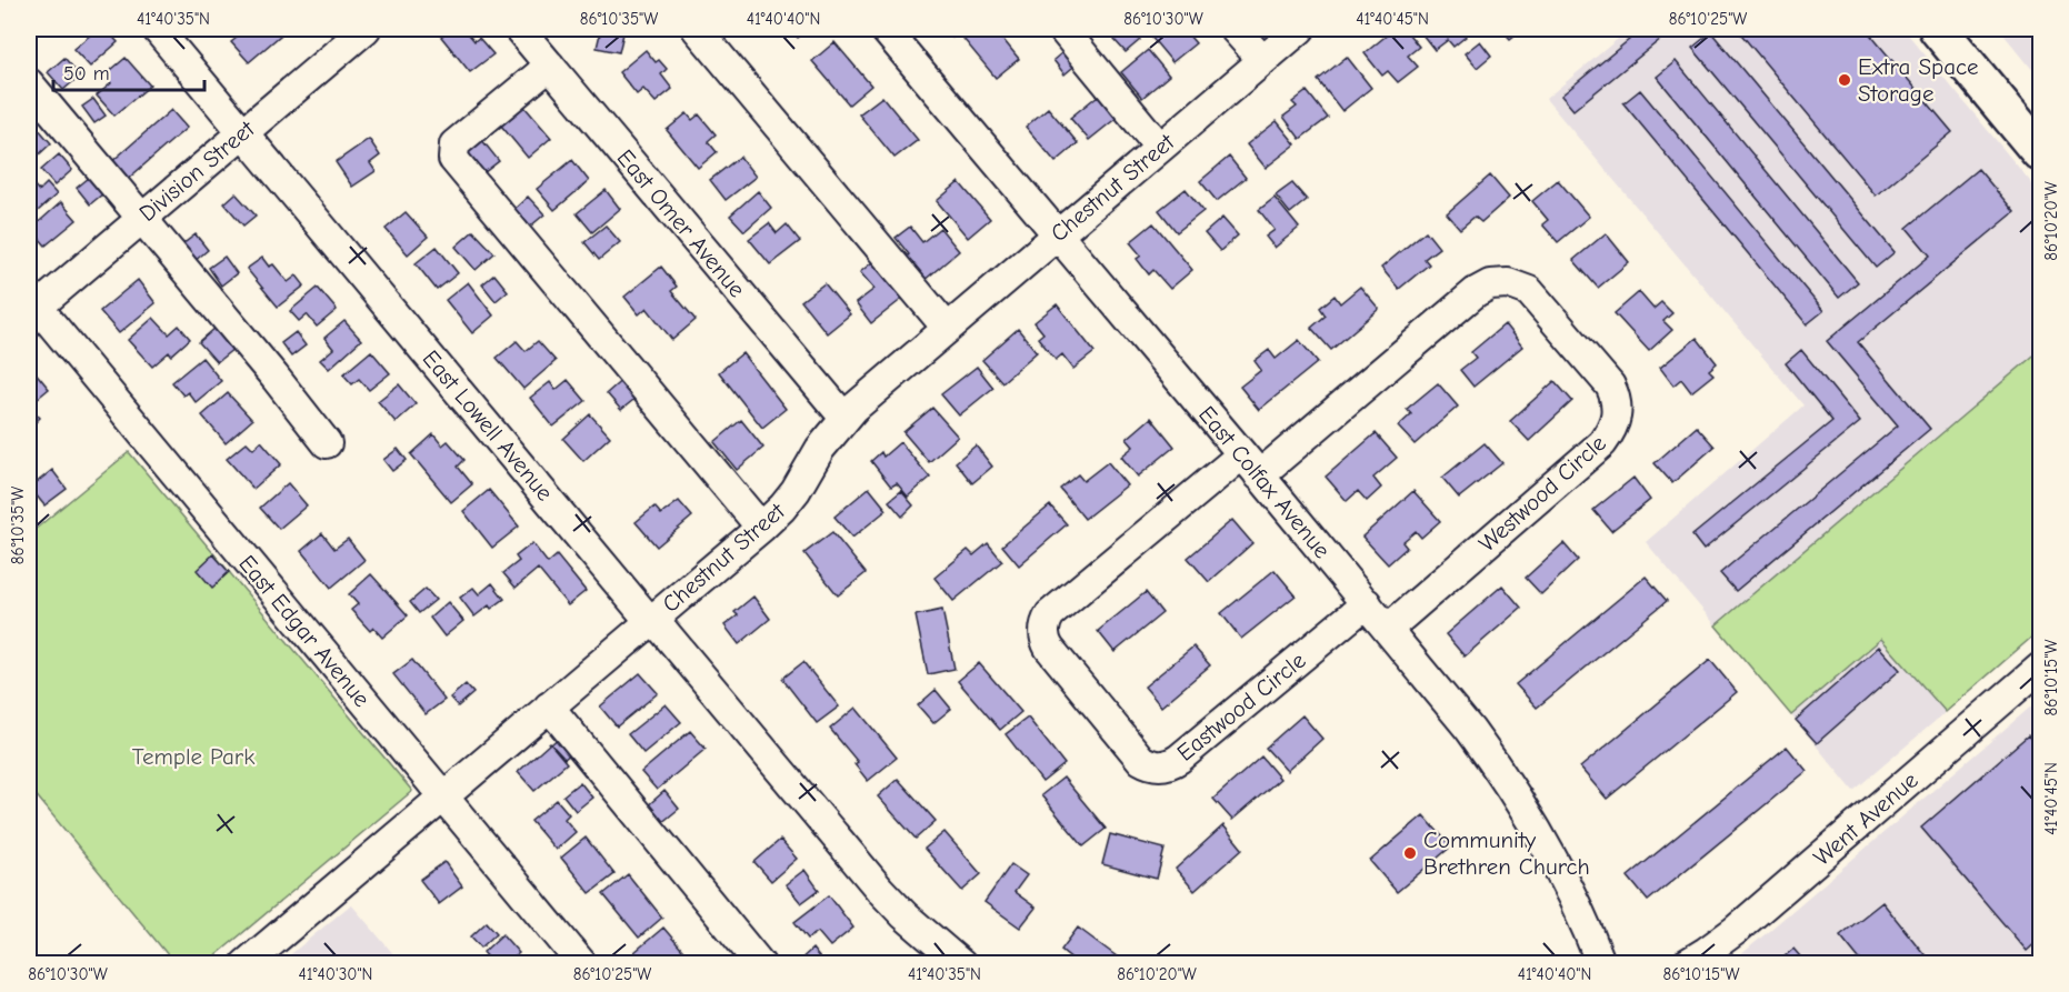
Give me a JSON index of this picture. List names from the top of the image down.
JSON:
{
  "streets": {
    "street": [
      "Division Street",
      "Chestnut Street",
      "East Omer Avenue",
      "East Lowell Avenue",
      "East Colfax Avenue",
      "Westwood Circle",
      "East Edgar Avenue",
      "Eastwood Circle",
      "Went Avenue"
    ]
  },
  "crossings": [
    ["Division Street", "East Lowell Avenue"],
    ["Division Street", "East Edgar Avenue"],
    ["Chestnut Street", "East Omer Avenue"],
    ["Chestnut Street", "East Lowell Avenue"],
    ["Chestnut Street", "East Colfax Avenue"],
    ["Chestnut Street", "East Edgar Avenue"],
    ["East Colfax Avenue", "Westwood Circle"],
    ["East Colfax Avenue", "Eastwood Circle"],
    ["Westwood Circle", "Eastwood Circle"]
  ],
  "parks": ["Temple Park"],
  "places": ["Extra Space Storage", "Community Brethren Church"],
  "scale_bar": "50 m",
  "coordinates": [
    "41°40'35\"N",
    "86°10'35\"W",
    "41°40'40\"N",
    "86°10'30\"W",
    "41°40'45\"N",
    "86°10'25\"W",
    "86°10'20\"W",
    "86°10'15\"W",
    "41°40'30\"N"
  ]
}
